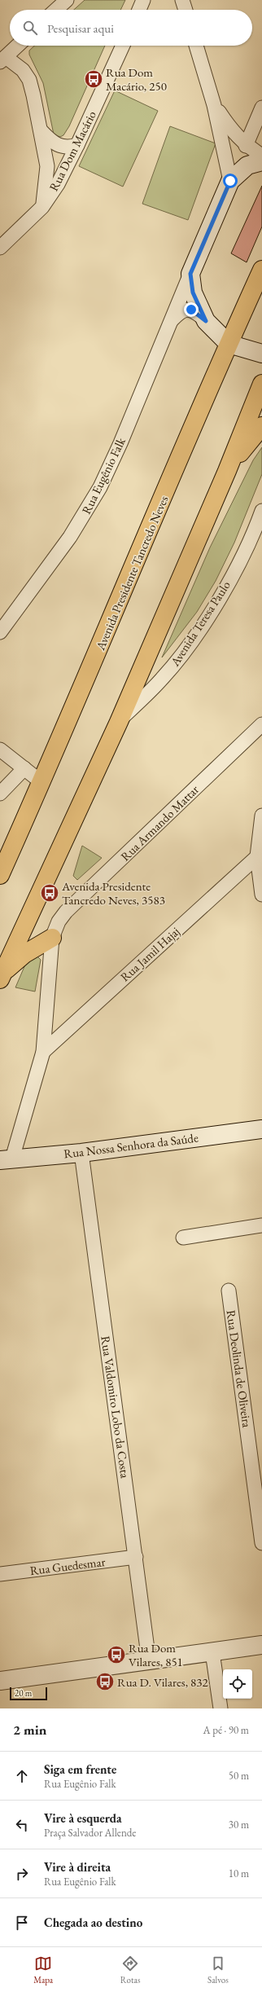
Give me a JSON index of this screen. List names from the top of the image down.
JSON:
{
  "streets": {
    "highway": ["Avenida Presidente Tancredo Neves"],
    "main road": ["Rua Eugênio Falk", "Rua Nossa Senhora da Saúde"],
    "street": [
      "Rua Dom Macário",
      "Avenida Teresa Paulo",
      "Rua Armando Mattar",
      "Rua Jamil Hajaj",
      "Rua Deolinda de Oliveira",
      "Rua Valdomiro Lobo da Costa",
      "Rua Guedesmar"
    ]
  },
  "crossings": [
    ["Rua Armando Mattar", "Rua Jamil Hajaj"],
    ["Rua Armando Mattar", "Rua Nossa Senhora da Saúde"],
    ["Rua Nossa Senhora da Saúde", "Rua Valdomiro Lobo da Costa"],
    ["Rua Valdomiro Lobo da Costa", "Rua Guedesmar"]
  ],
  "places": {
    "bus stop": [
      "Rua Dom Macário, 250",
      "Avenida Presidente Tancredo Neves, 3583",
      "Rua Dom Vilares, 851",
      "Rua D. Vilares, 832"
    ]
  },
  "scale_bar": "20 m",
  "page": {
    "search": "Pesquisar aqui",
    "scale": "20 m",
    "heading": ["2 min", "A pé · 90 m"],
    "list": [
      ["Siga em frente", "Rua Eugênio Falk", "50 m"],
      ["Vire à esquerda", "Praça Salvador Allende", "30 m"],
      ["Vire à direita", "Rua Eugênio Falk", "10 m"],
      "Chegada ao destino"
    ],
    "nav": ["Mapa", "Rotas", "Salvos"]
  }
}
